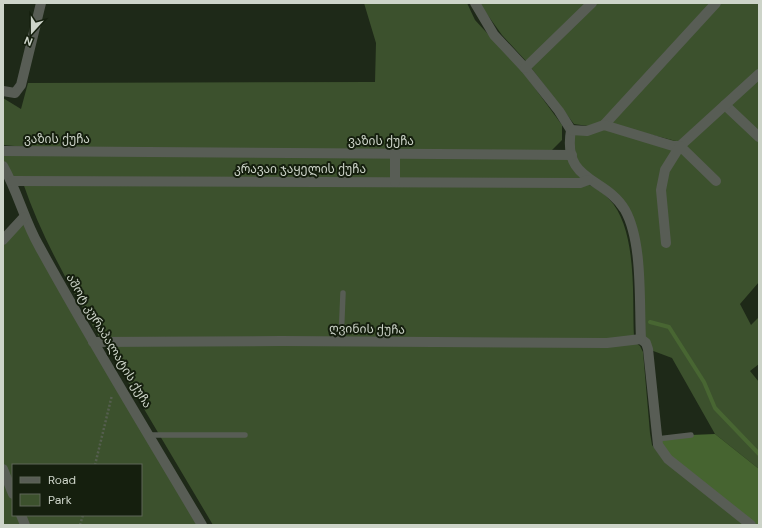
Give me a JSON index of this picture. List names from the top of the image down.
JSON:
{
  "streets": {
    "street": [
      "ვაზის ქუჩა",
      "კრავაი ჯაყელის ქუჩა",
      "ღვინის ქუჩა",
      "აშოტ კურაპალატის ქუჩა"
    ]
  },
  "crossings": [
    ["კრავაი ჯაყელის ქუჩა", "აშოტ კურაპალატის ქუჩა"],
    ["ღვინის ქუჩა", "აშოტ კურაპალატის ქუჩა"]
  ],
  "legend": ["Road", "Park"],
  "north": "bottom"
}
